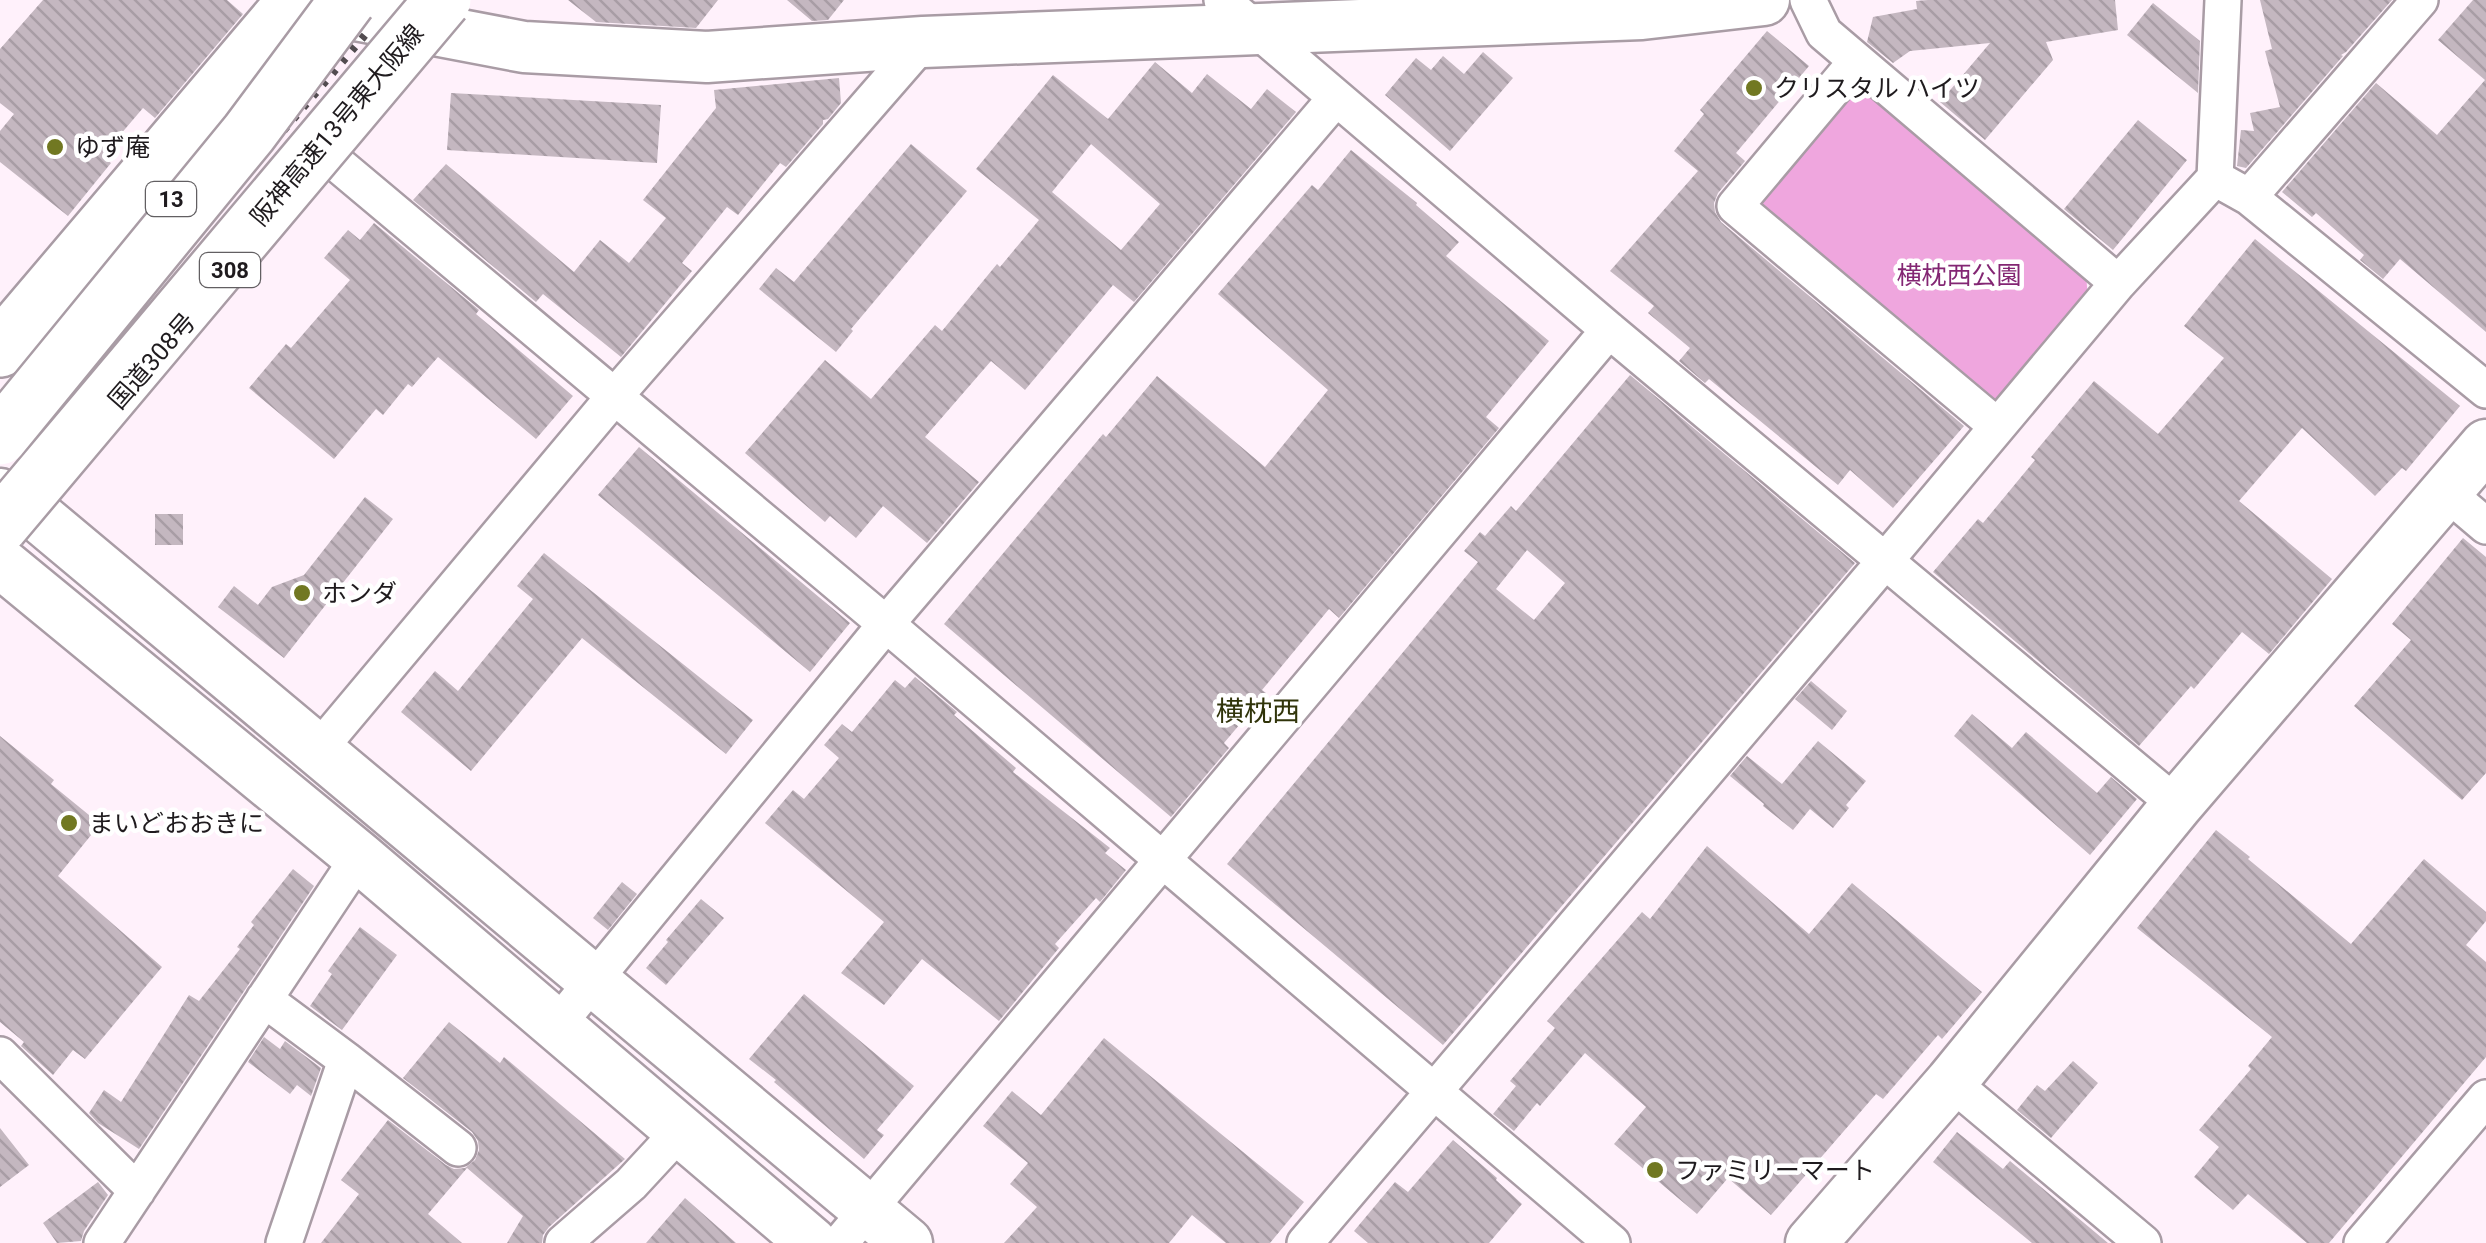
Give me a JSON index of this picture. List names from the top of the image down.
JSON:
{
  "streets": {
    "highway": [
      "阪神高速13号東大阪線",
      "13",
      "308",
      "国道308号"
    ]
  },
  "crossings": [
    ["阪神高速13号東大阪線", "国道308号"]
  ],
  "districts": ["横枕西"],
  "parks": ["横枕西公園"],
  "places": [
    "クリスタル ハイツ",
    "ゆず庵",
    "ホンダ",
    "まいどおおきに",
    "ファミリーマート"
  ]
}
